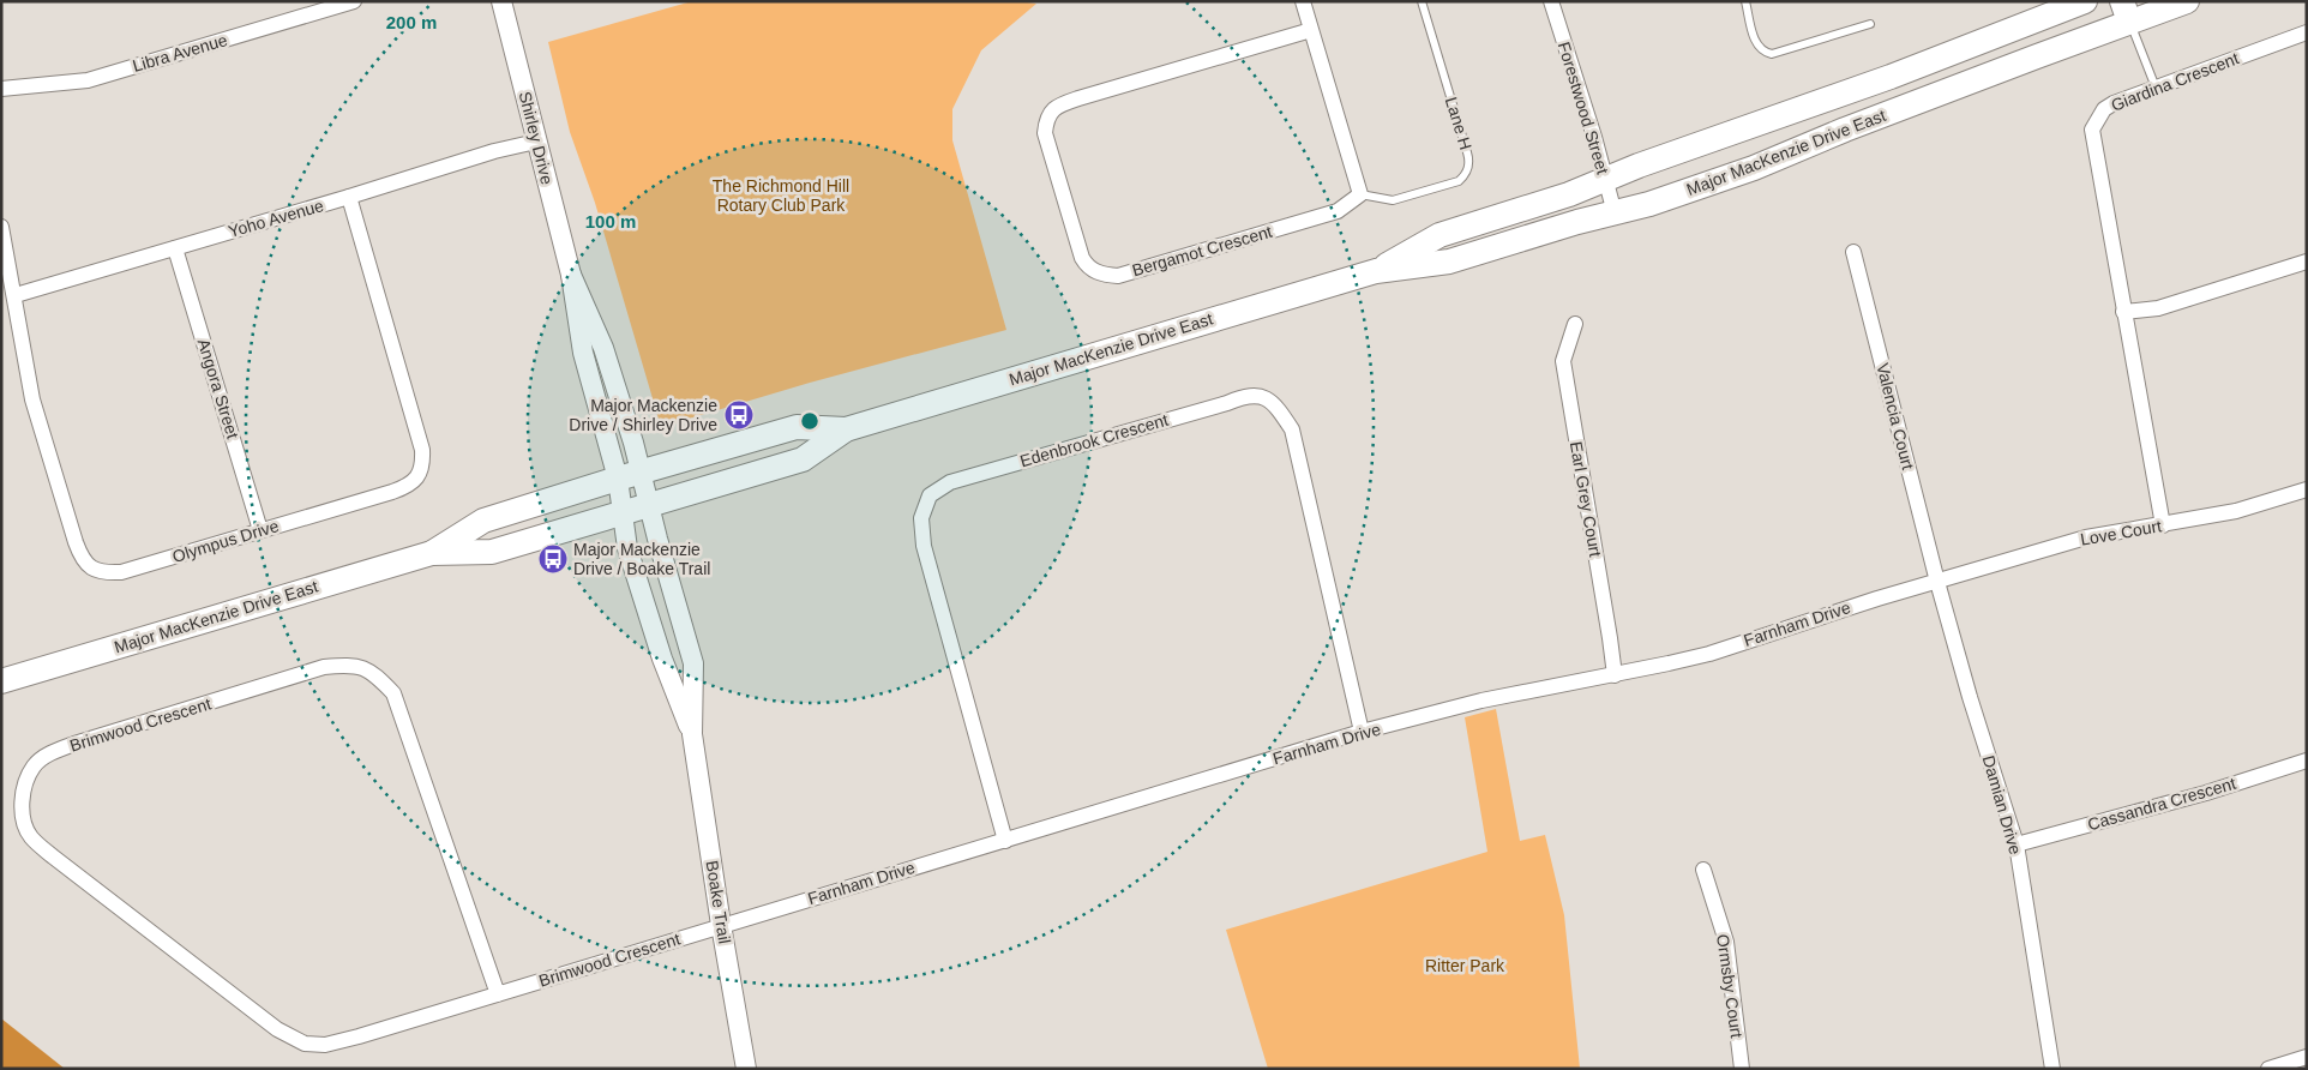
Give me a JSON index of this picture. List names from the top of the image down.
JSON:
{
  "streets": {
    "main road": ["Major MacKenzie Drive East"],
    "street": [
      "Libra Avenue",
      "Giardina Crescent",
      "Forestwood Street",
      "Shirley Drive",
      "Yoho Avenue",
      "Bergamot Crescent",
      "Angora Street",
      "Valencia Court",
      "Edenbrook Crescent",
      "Earl Grey Court",
      "Love Court",
      "Olympus Drive",
      "Farnham Drive",
      "Brimwood Crescent",
      "Cassandra Crescent",
      "Damian Drive",
      "Boake Trail",
      "Ormsby Court"
    ],
    "lane": ["Lane H"]
  },
  "crossings": [
    ["Giardina Crescent", "Love Court"],
    ["Forestwood Street", "Major MacKenzie Drive East"],
    ["Lane H", "Bergamot Crescent"],
    ["Shirley Drive", "Major MacKenzie Drive East"],
    ["Shirley Drive", "Yoho Avenue"],
    ["Shirley Drive", "Boake Trail"],
    ["Major MacKenzie Drive East", "Boake Trail"],
    ["Yoho Avenue", "Angora Street"],
    ["Yoho Avenue", "Olympus Drive"],
    ["Angora Street", "Olympus Drive"],
    ["Valencia Court", "Love Court"],
    ["Valencia Court", "Farnham Drive"],
    ["Valencia Court", "Damian Drive"],
    ["Edenbrook Crescent", "Farnham Drive"],
    ["Earl Grey Court", "Farnham Drive"],
    ["Love Court", "Farnham Drive"],
    ["Love Court", "Damian Drive"],
    ["Farnham Drive", "Brimwood Crescent"],
    ["Farnham Drive", "Damian Drive"],
    ["Farnham Drive", "Boake Trail"],
    ["Brimwood Crescent", "Boake Trail"],
    ["Cassandra Crescent", "Damian Drive"]
  ],
  "parks": ["The Richmond Hill Rotary Club Park", "Ritter Park"],
  "places": {
    "bus stop": ["Major Mackenzie Drive / Shirley Drive", "Major Mackenzie Drive / Boake Trail"]
  },
  "rings": ["200 m", "100 m"]
}
